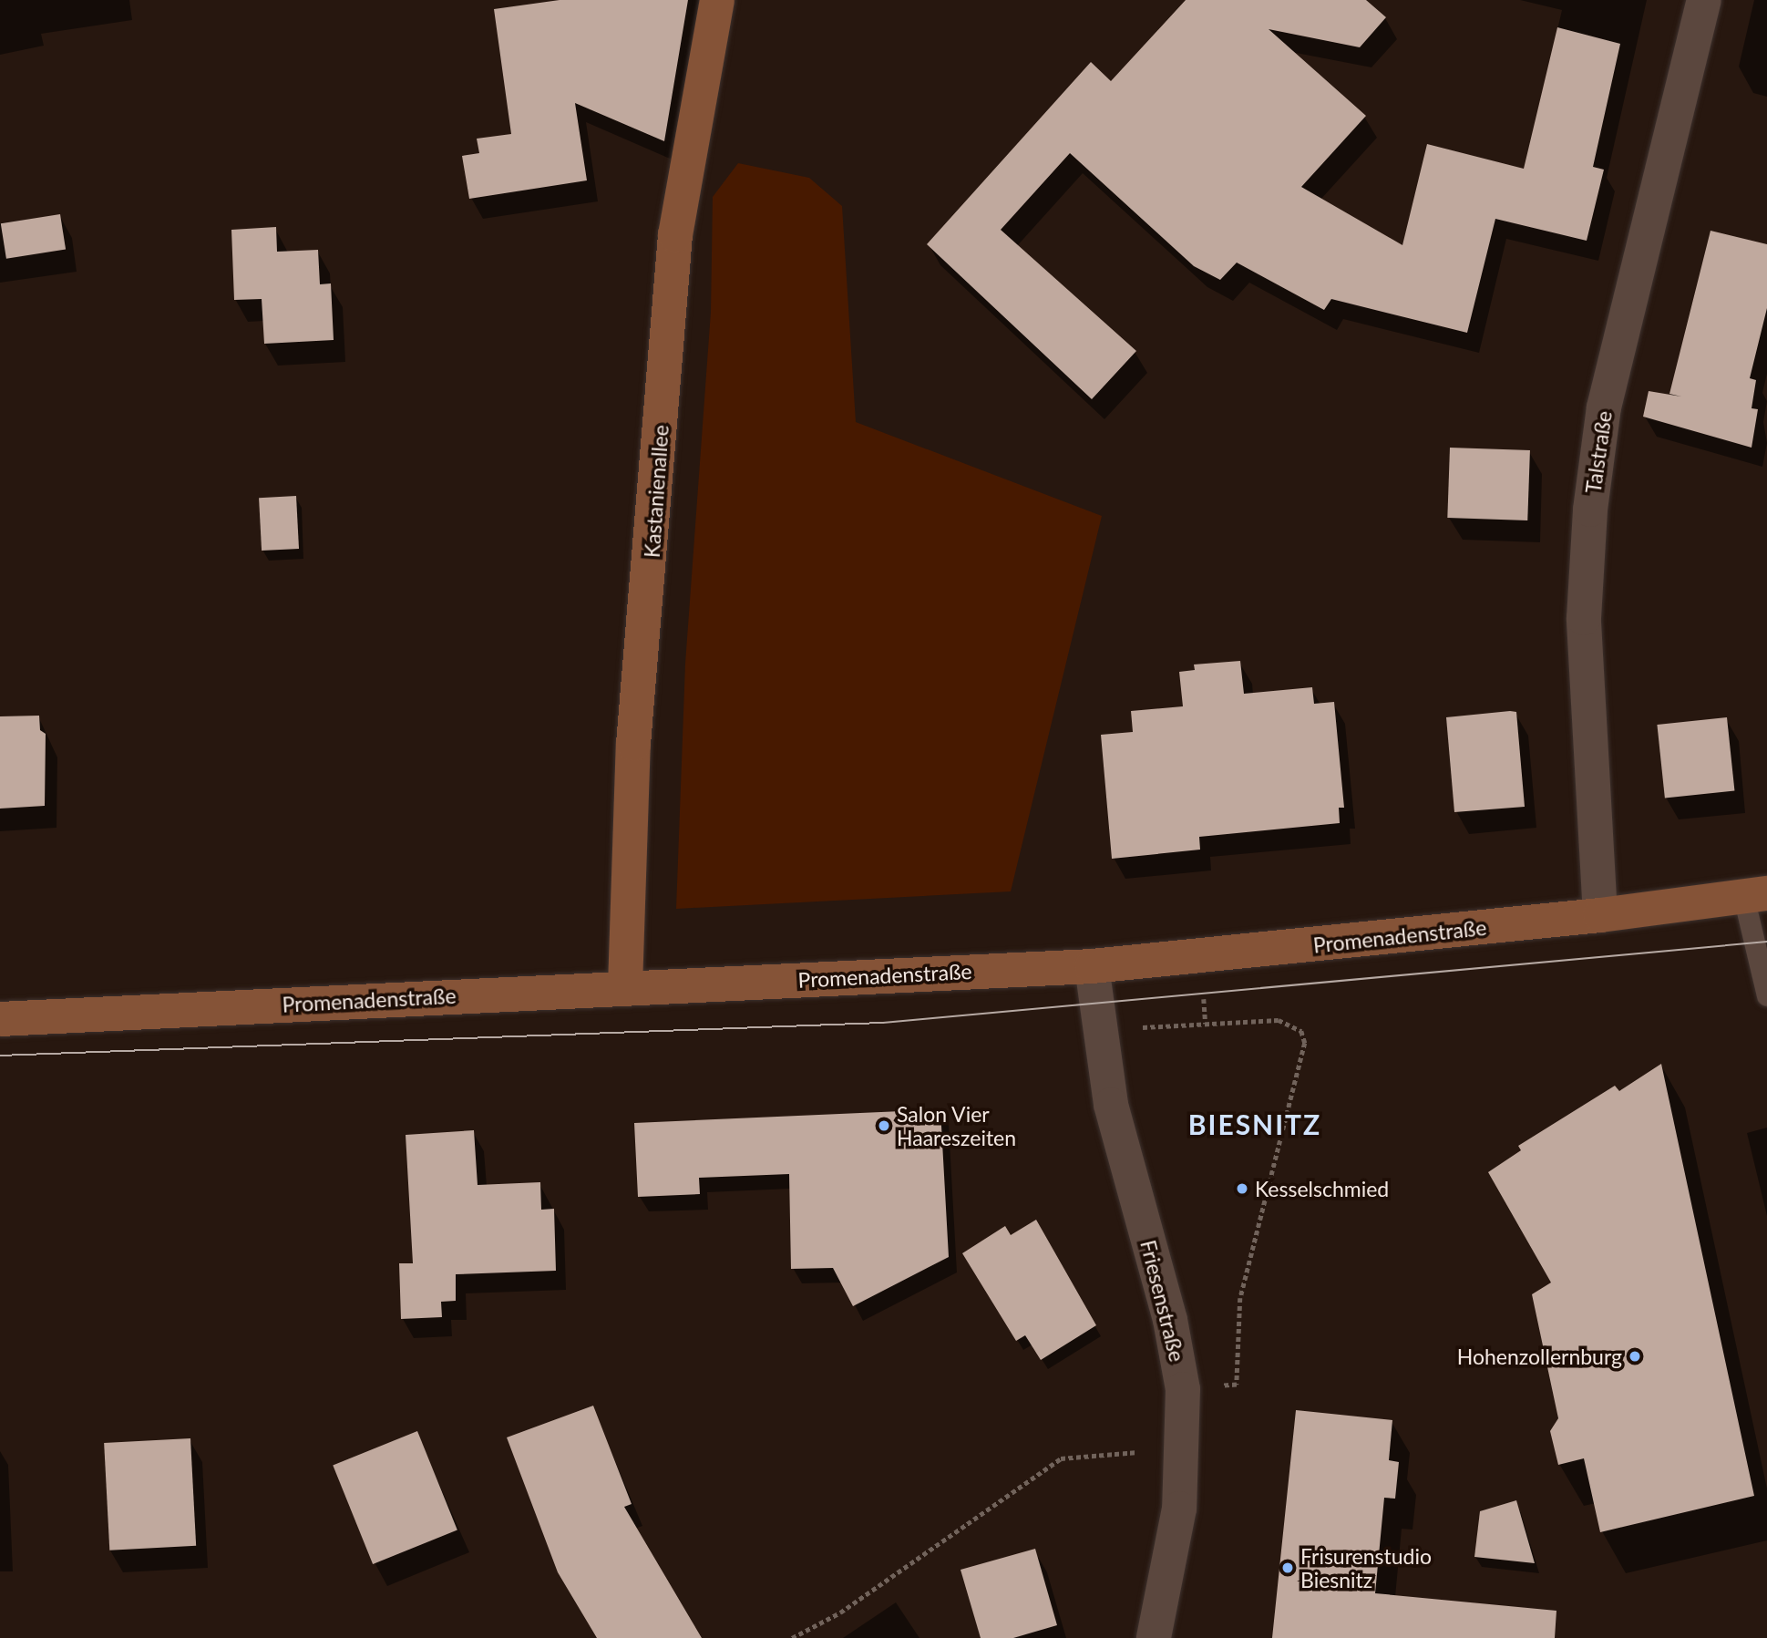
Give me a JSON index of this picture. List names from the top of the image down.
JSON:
{
  "streets": {
    "main road": ["Kastanienallee", "Promenadenstraße"],
    "street": ["Talstraße", "Friesenstraße"]
  },
  "crossings": [
    ["Talstraße", "Promenadenstraße"],
    ["Kastanienallee", "Promenadenstraße"],
    ["Promenadenstraße", "Friesenstraße"]
  ],
  "districts": ["BIESNITZ"],
  "places": [
    "Salon Vier Haareszeiten",
    "Kesselschmied",
    "Hohenzollernburg",
    "Frisurenstudio Biesnitz"
  ]
}
